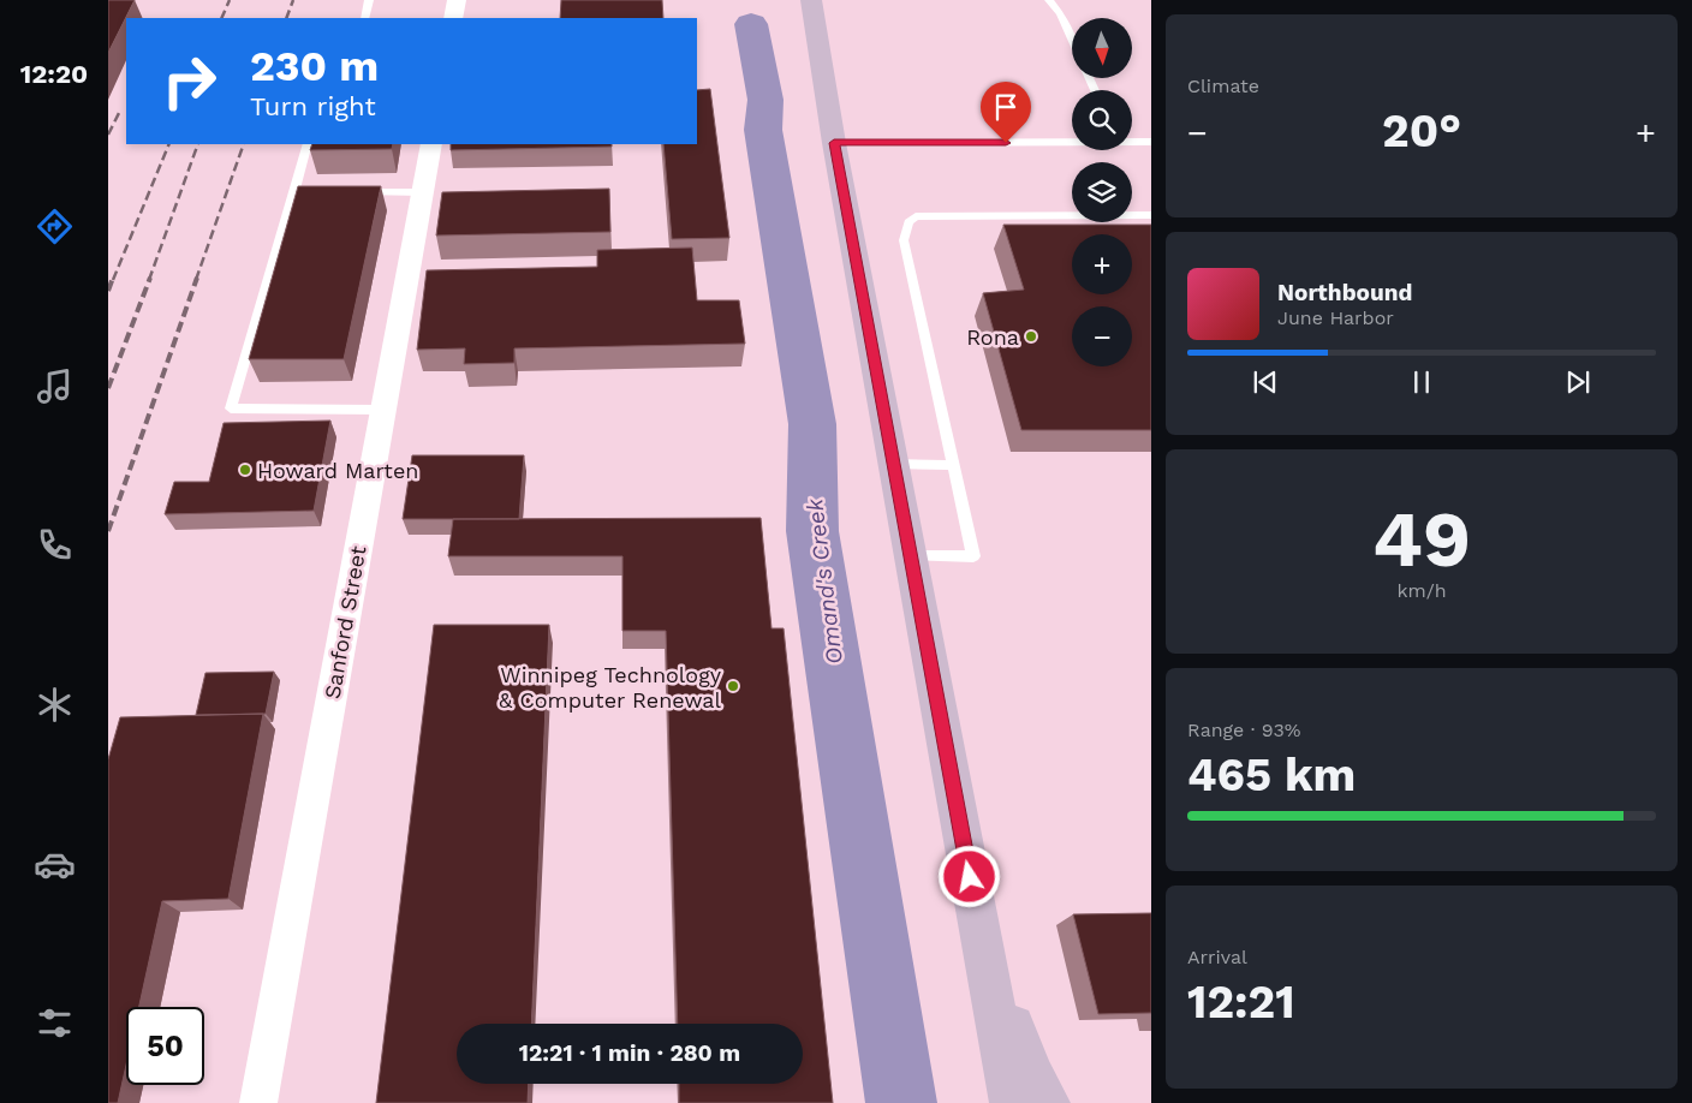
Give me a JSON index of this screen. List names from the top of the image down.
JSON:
{
  "streets": {
    "street": ["Sanford Street"]
  },
  "water": ["Omand's Creek"],
  "places": ["Rona", "Howard Marten", "Winnipeg Technology & Computer Renewal"],
  "north": "bottom",
  "page": {
    "tabs": "12:20",
    "tile": [
      "Climate",
      ["49", "km/h"],
      ["Range · 93%", "465 km"],
      ["Arrival", "12:21"]
    ],
    "map_buttons": ["+", "−"],
    "turn": ["230 m", "Turn right"],
    "heat": ["−", "20°", "+"],
    "song": ["Northbound", "June Harbor"],
    "limit": "50",
    "trip": "12:21 · 1 min · 280 m"
  }
}
